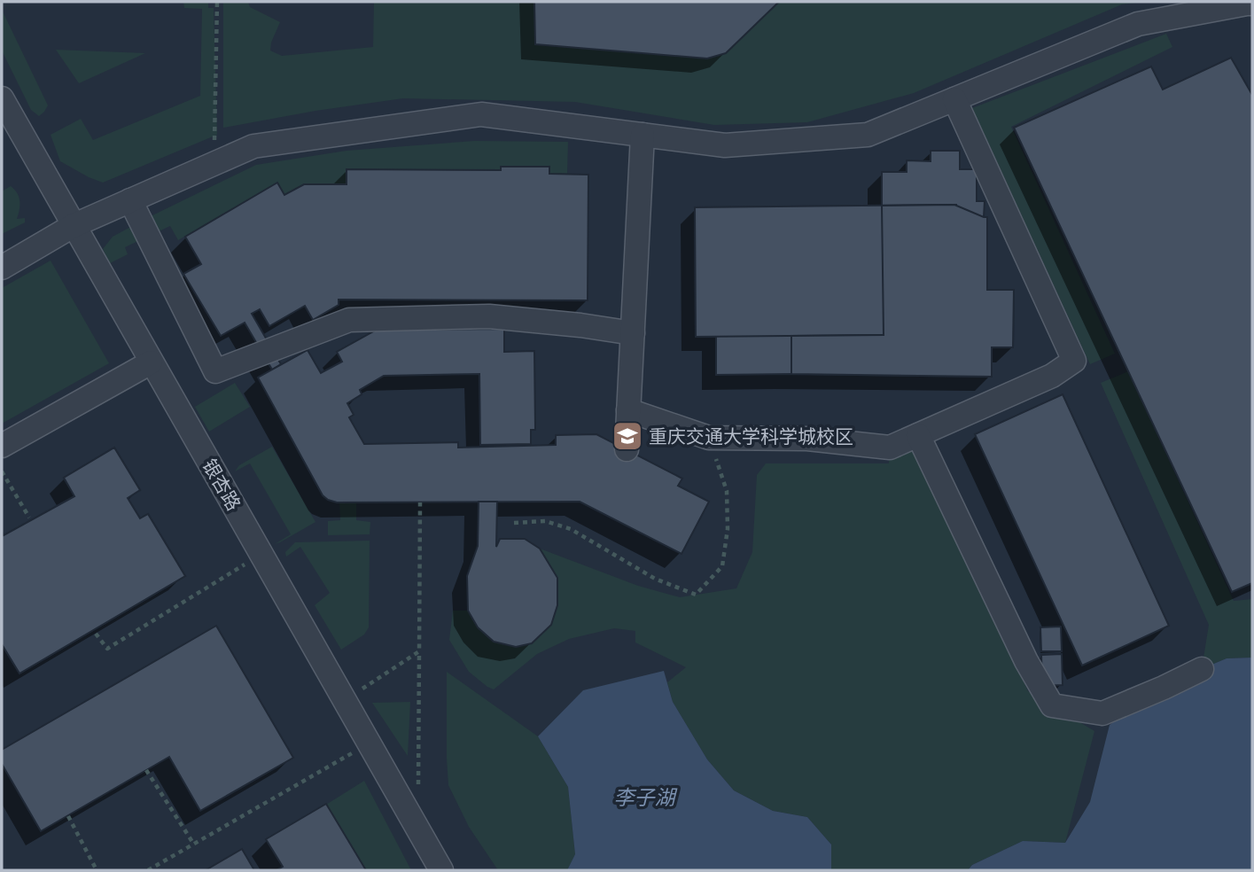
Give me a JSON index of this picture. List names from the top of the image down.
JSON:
{
  "streets": {
    "street": ["银杏路"]
  },
  "water": ["李子湖"],
  "places": {
    "school or university": ["重庆交通大学科学城校区"]
  }
}
